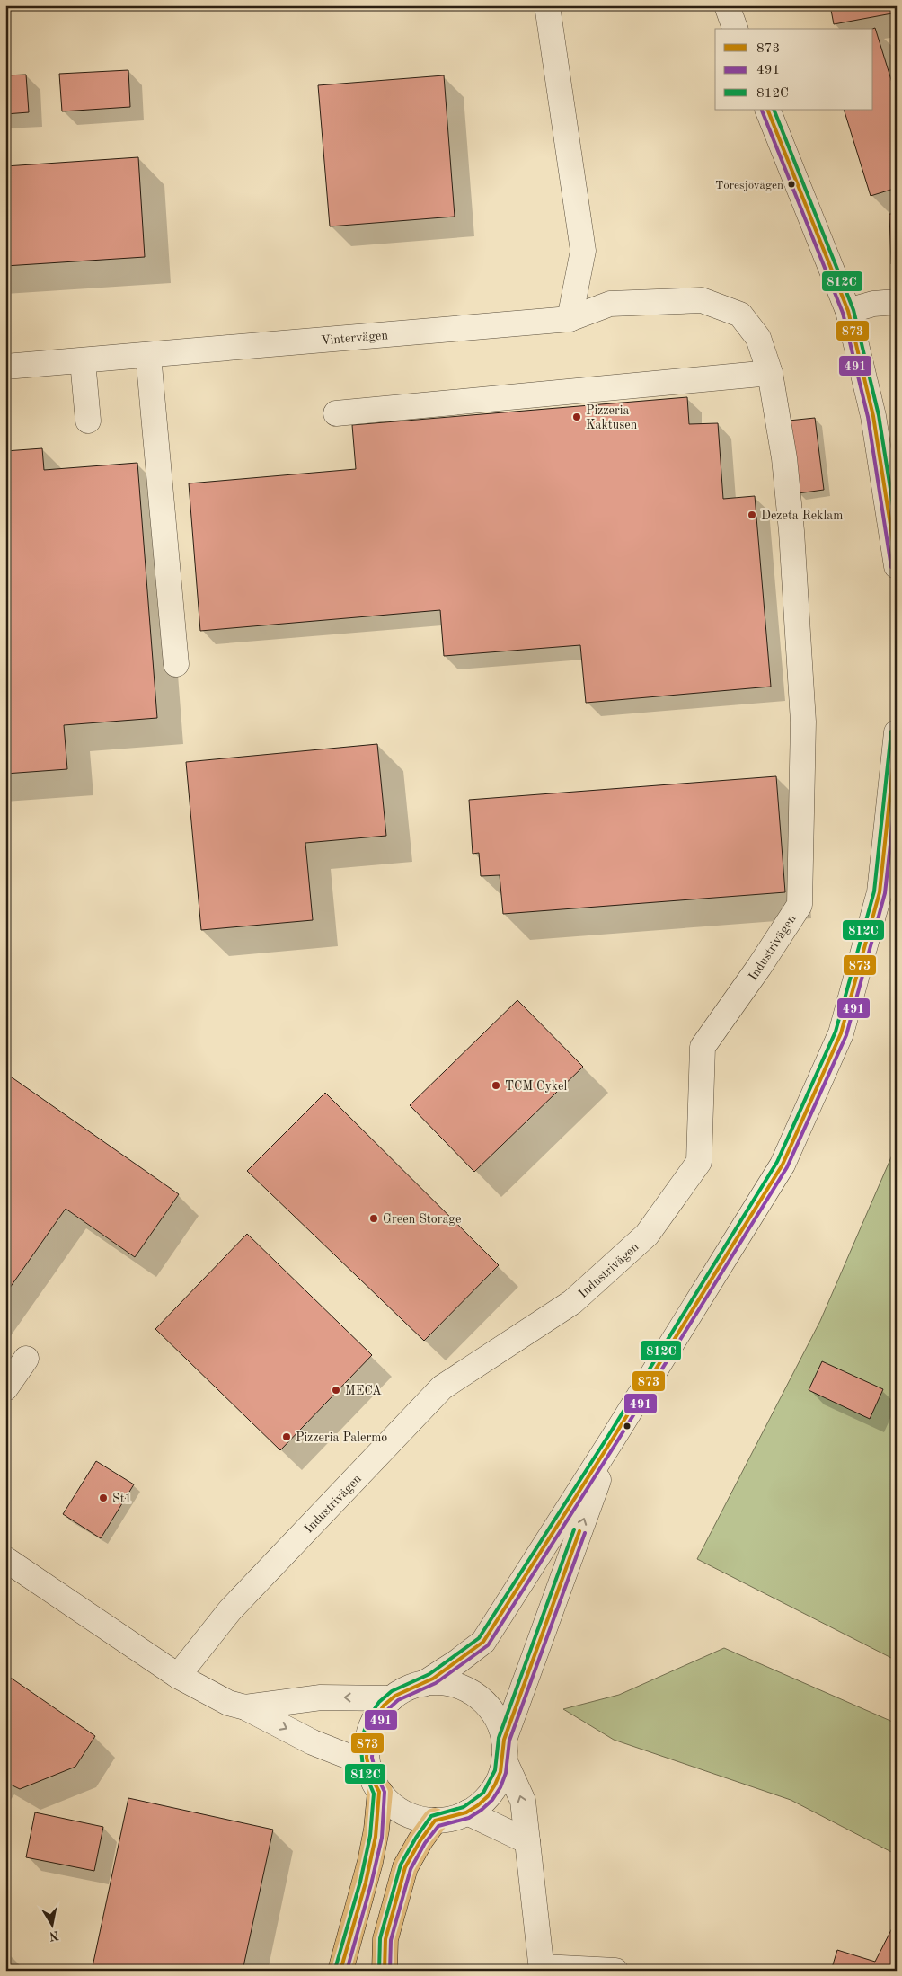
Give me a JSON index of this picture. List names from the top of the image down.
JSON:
{
  "streets": {
    "street": ["Vintervägen", "Industrivägen"]
  },
  "crossings": [
    ["Vintervägen", "Industrivägen"]
  ],
  "places": [
    "Töresjövägen",
    "Pizzeria Kaktusen",
    "Dezeta Reklam",
    "TCM Cykel",
    "Green Storage",
    "MECA",
    "Pizzeria Palermo",
    "St1"
  ],
  "lines": ["transit line 873", "transit line 812C", "transit line 491"],
  "legend": ["873", "491", "812C"],
  "north": "bottom"
}
